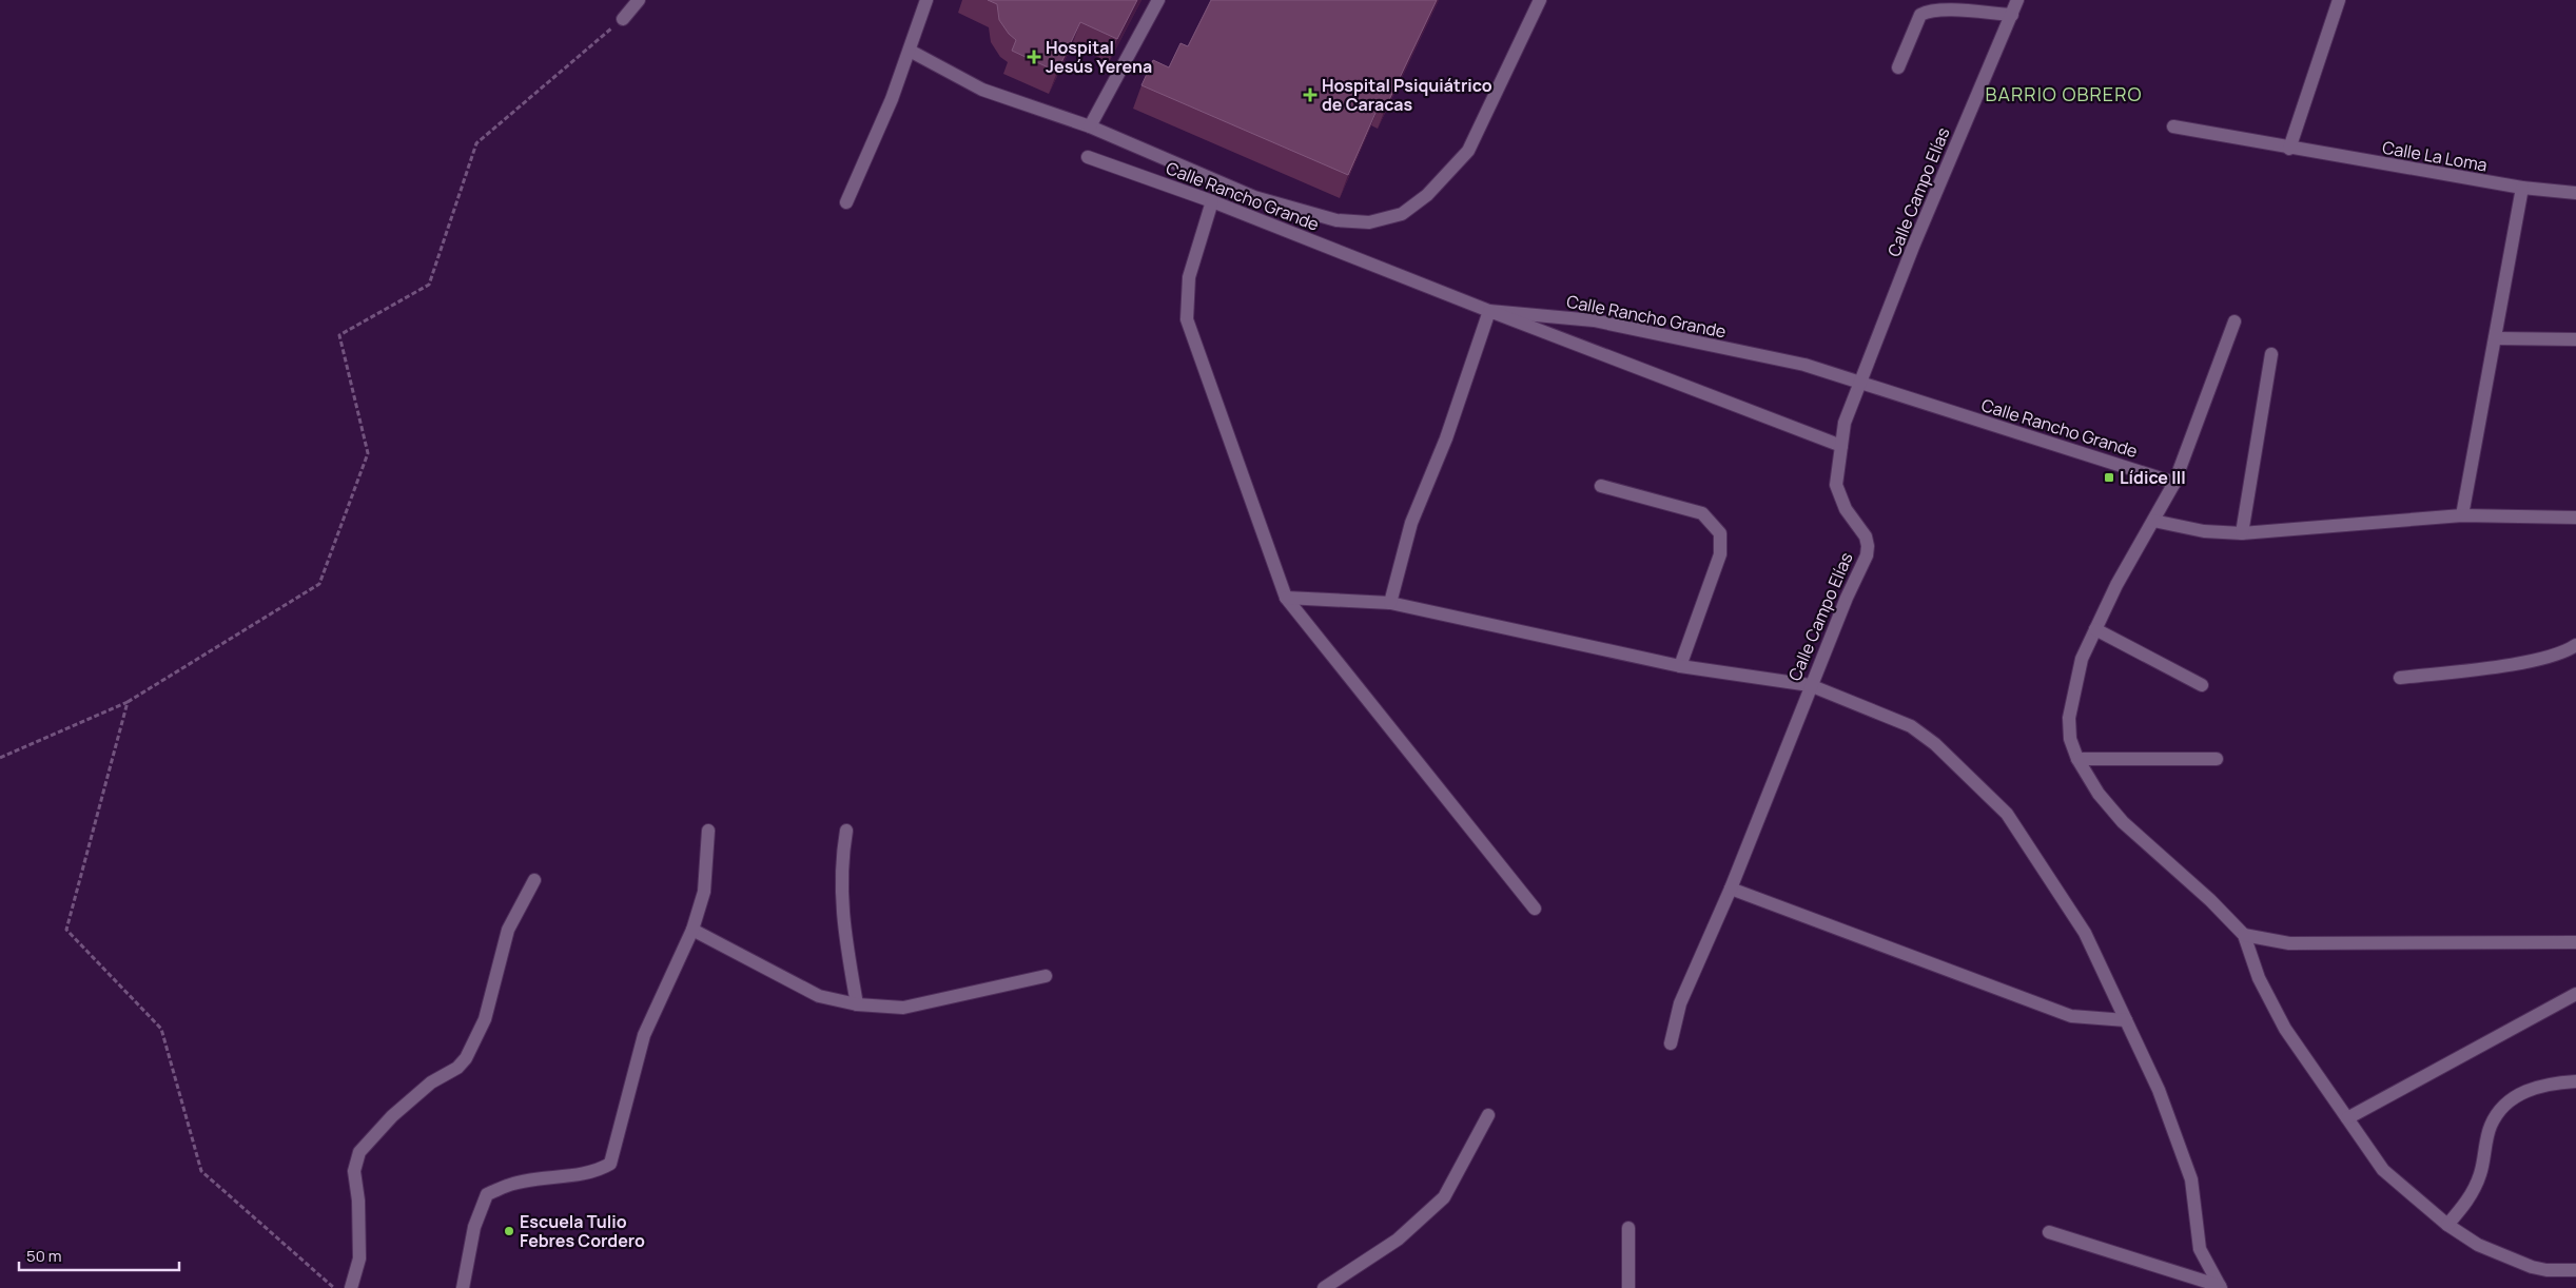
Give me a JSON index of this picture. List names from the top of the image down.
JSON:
{
  "streets": {
    "street": ["Calle La Loma", "Calle Campo Elías", "Calle Rancho Grande"]
  },
  "crossings": [
    ["Calle Campo Elías", "Calle Rancho Grande"]
  ],
  "districts": ["BARRIO OBRERO"],
  "places": {
    "health": ["Hospital Jesús Yerena", "Hospital Psiquiátrico de Caracas"],
    "transit": ["Lídice III"],
    "other": ["Escuela Tulio Febres Cordero"]
  },
  "scale_bar": "50 m"
}
